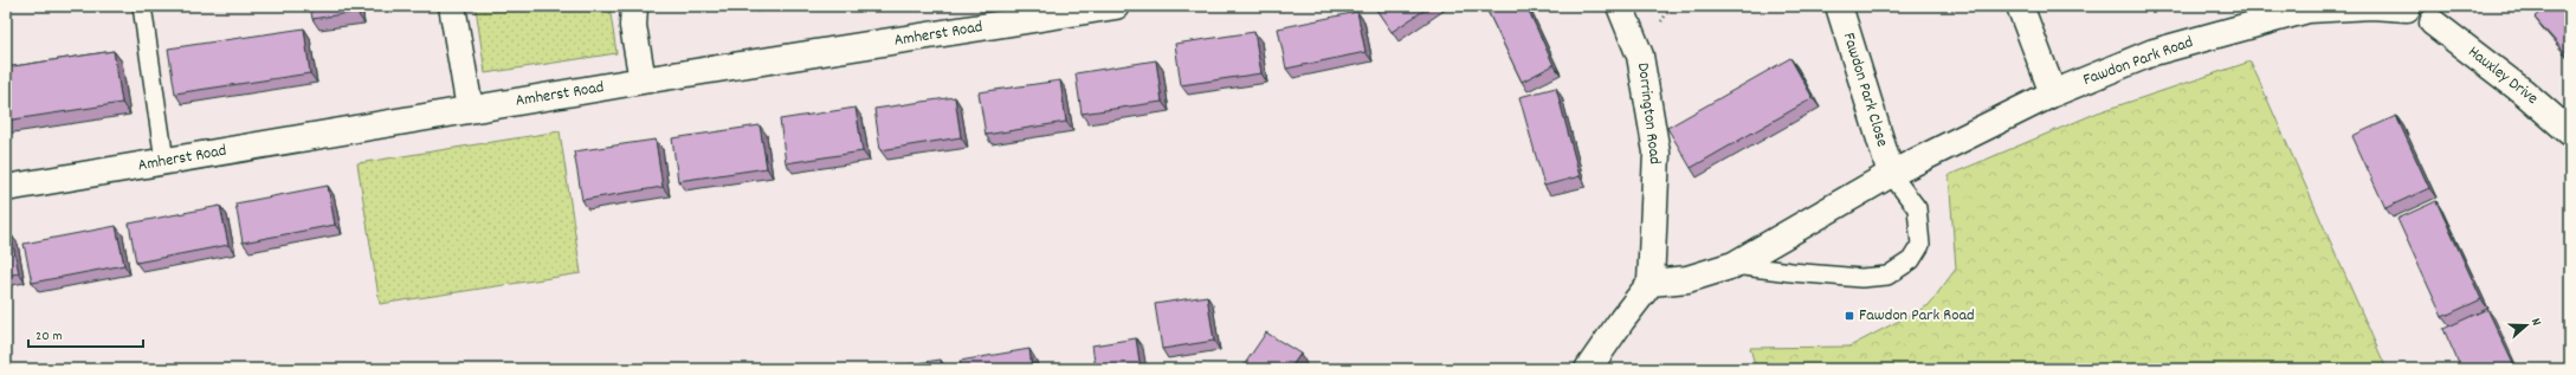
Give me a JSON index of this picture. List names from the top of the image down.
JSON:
{
  "streets": {
    "street": [
      "Amherst Road",
      "Fawdon Park Road",
      "Hauxley Drive",
      "Fawdon Park Close",
      "Dorrington Road"
    ]
  },
  "crossings": [
    ["Fawdon Park Road", "Fawdon Park Close"],
    ["Fawdon Park Road", "Dorrington Road"]
  ],
  "places": {
    "transit": ["Fawdon Park Road"]
  },
  "scale_bar": "20 m",
  "north": "right"
}
